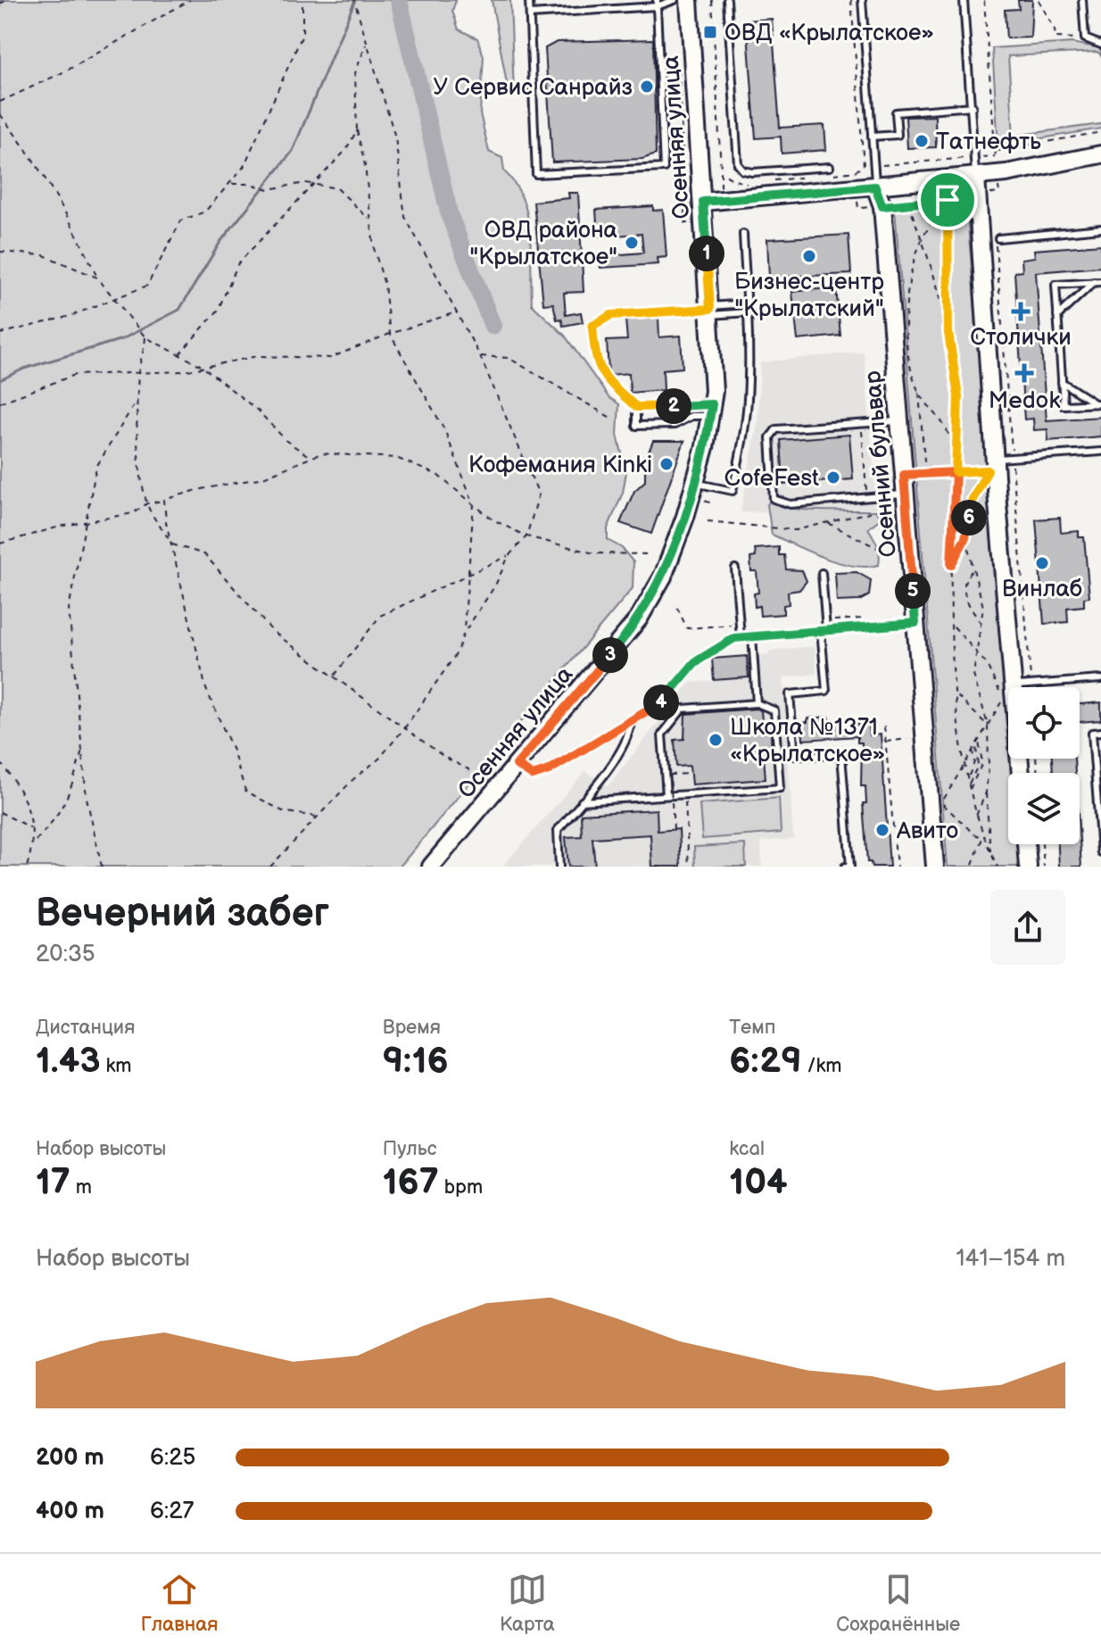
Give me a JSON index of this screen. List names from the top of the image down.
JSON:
{
  "streets": {
    "street": ["Осенняя улица", "Осенний бульвар"]
  },
  "places": {
    "transit": ["ОВД «Крылатское»"],
    "other": [
      "У Сервис Санрайз",
      "Татнефть",
      "ОВД района \"Крылатское\"",
      "Бизнес-центр \"Крылатский\"",
      "Кофемания Kinki",
      "CofeFest",
      "Винлаб",
      "Школа №1371 «Крылатское»",
      "Авито"
    ],
    "health": ["Столички", "Medok"]
  },
  "page": {
    "pins": [
      "1",
      "2",
      "6",
      "5",
      "3",
      "4"
    ],
    "heading": ["Вечерний забег", "20:35"],
    "stats": [
      ["Дистанция", "1.43 km"],
      ["Время", "9:16"],
      ["Темп", "6:29 /km"],
      ["Набор высоты", "17 m"],
      ["Пульс", "167 bpm"],
      ["kcal", "104"]
    ],
    "chart": ["Набор высоты", "141–154 m"],
    "list": [
      {
        "name": "200 m",
        "note": "6:25"
      },
      {
        "name": "400 m",
        "note": "6:27"
      }
    ],
    "tabs": ["Главная", "Карта", "Сохранённые"]
  }
}
